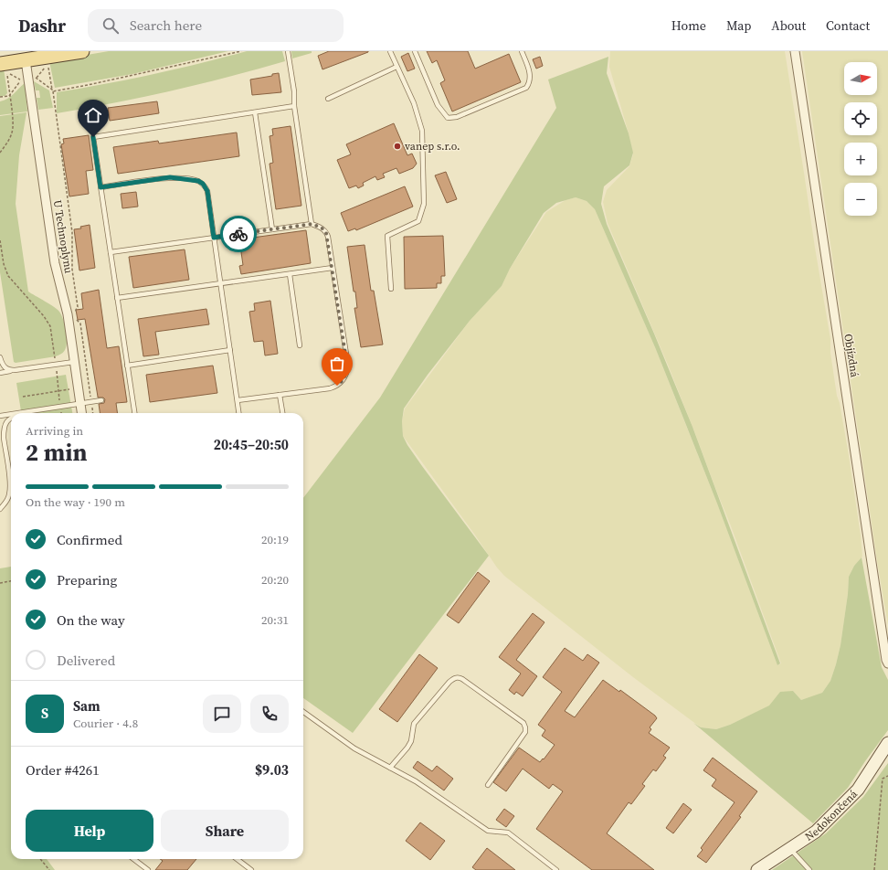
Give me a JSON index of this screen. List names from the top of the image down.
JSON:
{
  "streets": {
    "street": ["U Technoplynu", "Objízdná", "Nedokončená"]
  },
  "places": ["vanep s.r.o."],
  "north": "right",
  "page": {
    "header": "Dashr",
    "search": "Search here",
    "nav": [
      "Home",
      "Map",
      "About",
      "Contact"
    ],
    "map_buttons": ["+", "−"],
    "heading": ["2 min", "Arriving in", "20:45–20:50"],
    "panel": [
      "Sam",
      "Courier · 4.8",
      "Order #4261",
      "$9.03"
    ],
    "bar": "On the way · 190 m",
    "list": [
      ["Confirmed", "20:19"],
      ["Preparing", "20:20"],
      ["On the way", "20:31"],
      "Delivered"
    ],
    "round": "S",
    "buttons": ["Help", "Share"]
  }
}
